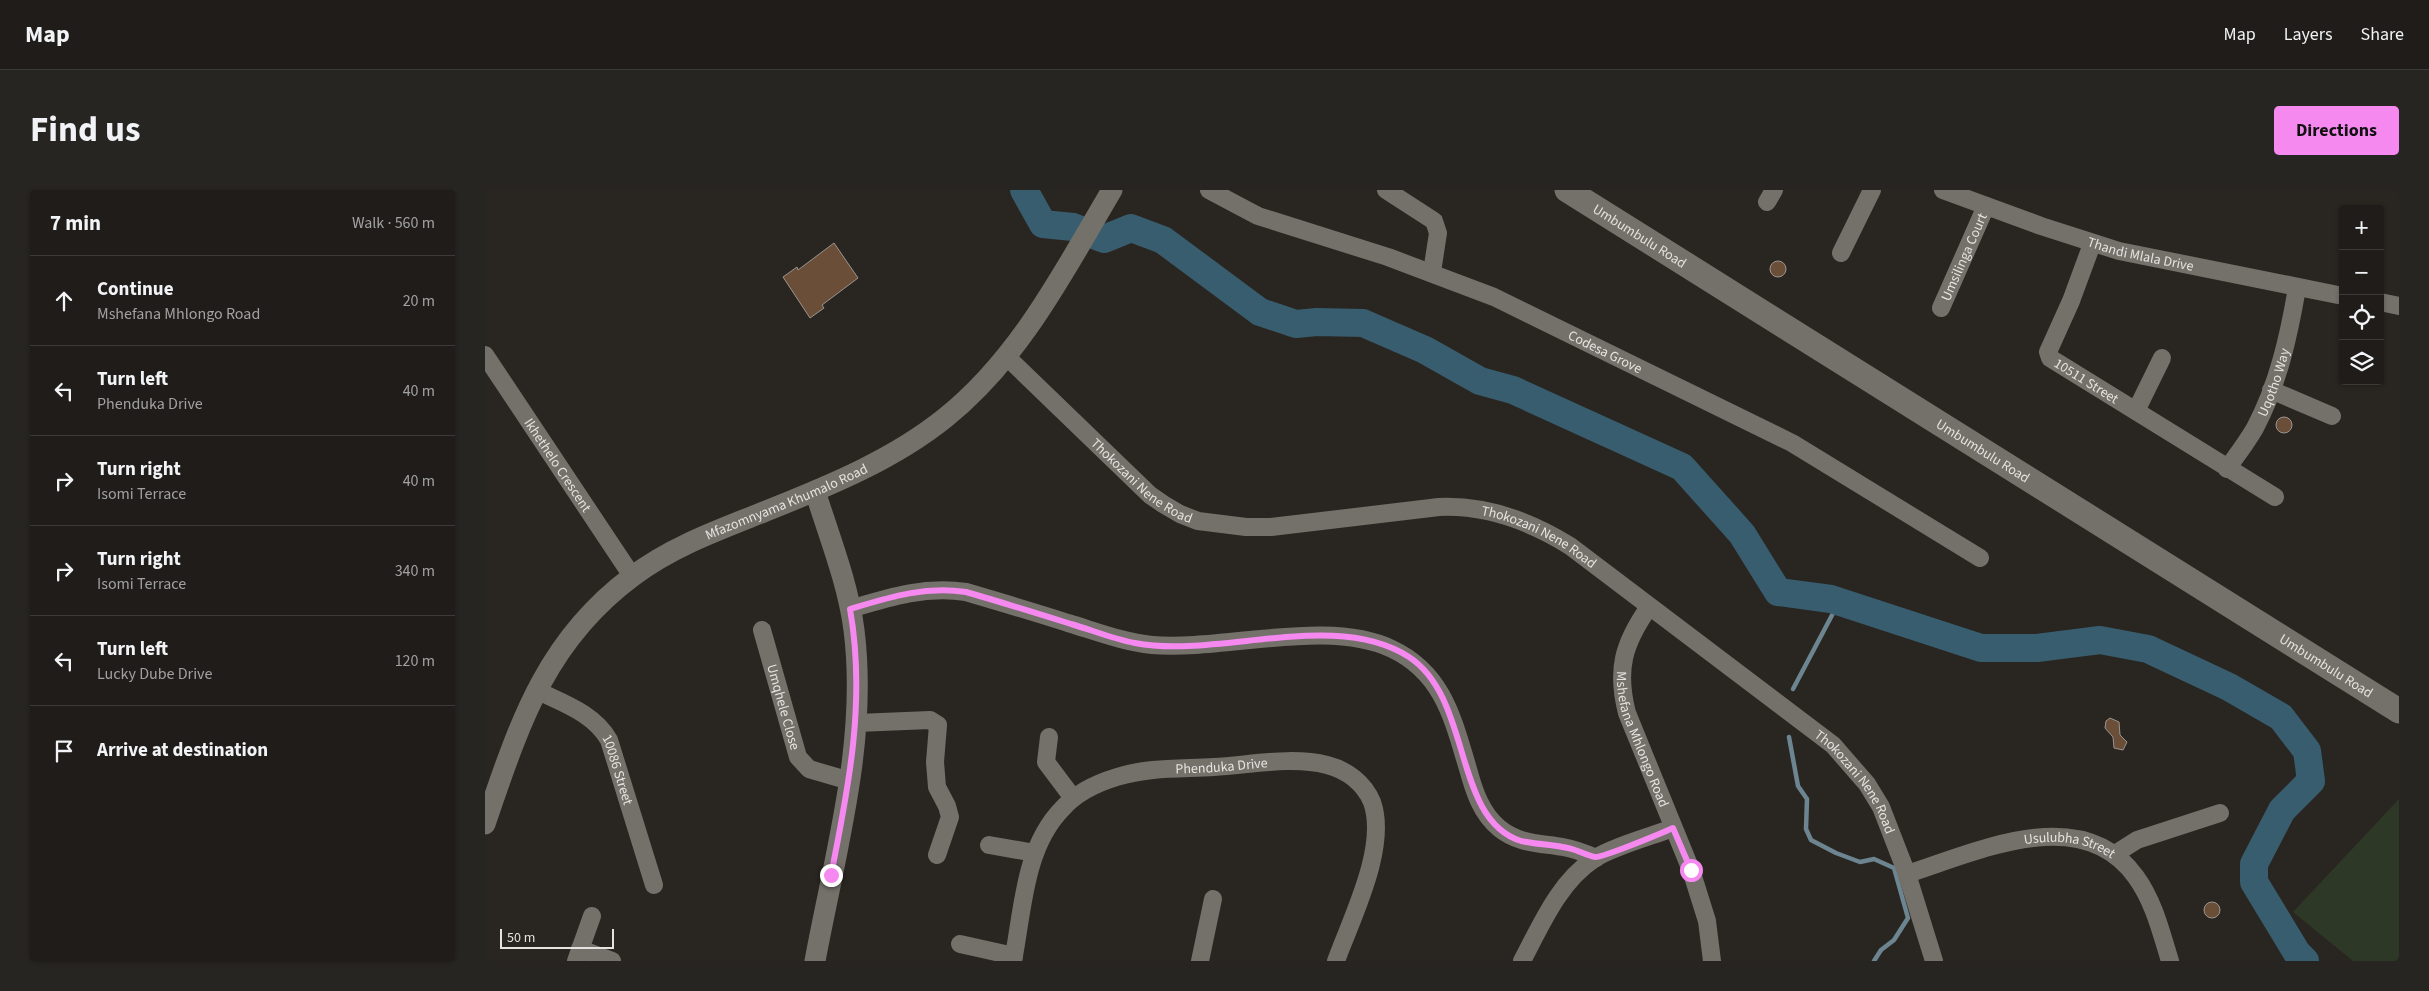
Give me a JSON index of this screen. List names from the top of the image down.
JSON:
{
  "streets": {
    "main road": ["Umbumbulu Road"],
    "street": [
      "Thandi Mlala Drive",
      "Umsilinga Court",
      "Codesa Grove",
      "10511 Street",
      "Uqotho Way",
      "Ikhethelo Crescent",
      "Thokozani Nene Road",
      "Mfazomnyama Khumalo Road",
      "Umqhele Close",
      "Mshefana Mhlongo Road",
      "Phenduka Drive",
      "10086 Street",
      "Usulubha Street"
    ]
  },
  "crossings": [
    ["Thandi Mlala Drive", "Umsilinga Court"],
    ["Thandi Mlala Drive", "10511 Street"],
    ["Thandi Mlala Drive", "Uqotho Way"],
    ["10511 Street", "Uqotho Way"],
    ["Ikhethelo Crescent", "Mfazomnyama Khumalo Road"],
    ["Thokozani Nene Road", "Mfazomnyama Khumalo Road"],
    ["Thokozani Nene Road", "Mshefana Mhlongo Road"],
    ["Thokozani Nene Road", "Usulubha Street"],
    ["Mfazomnyama Khumalo Road", "10086 Street"]
  ],
  "scale_bar": "50 m",
  "page": {
    "header": "Map",
    "nav": ["Map", "Layers", "Share"],
    "title": "Find us",
    "buttons": "Directions",
    "heading": ["7 min", "Walk · 560 m"],
    "map_buttons": ["+", "−"],
    "list": [
      ["Continue", "Mshefana Mhlongo Road", "20 m"],
      ["Turn left", "Phenduka Drive", "40 m"],
      ["Turn right", "Isomi Terrace", "40 m"],
      ["Turn right", "Isomi Terrace", "340 m"],
      ["Turn left", "Lucky Dube Drive", "120 m"],
      "Arrive at destination"
    ],
    "scale": "50 m"
  }
}
